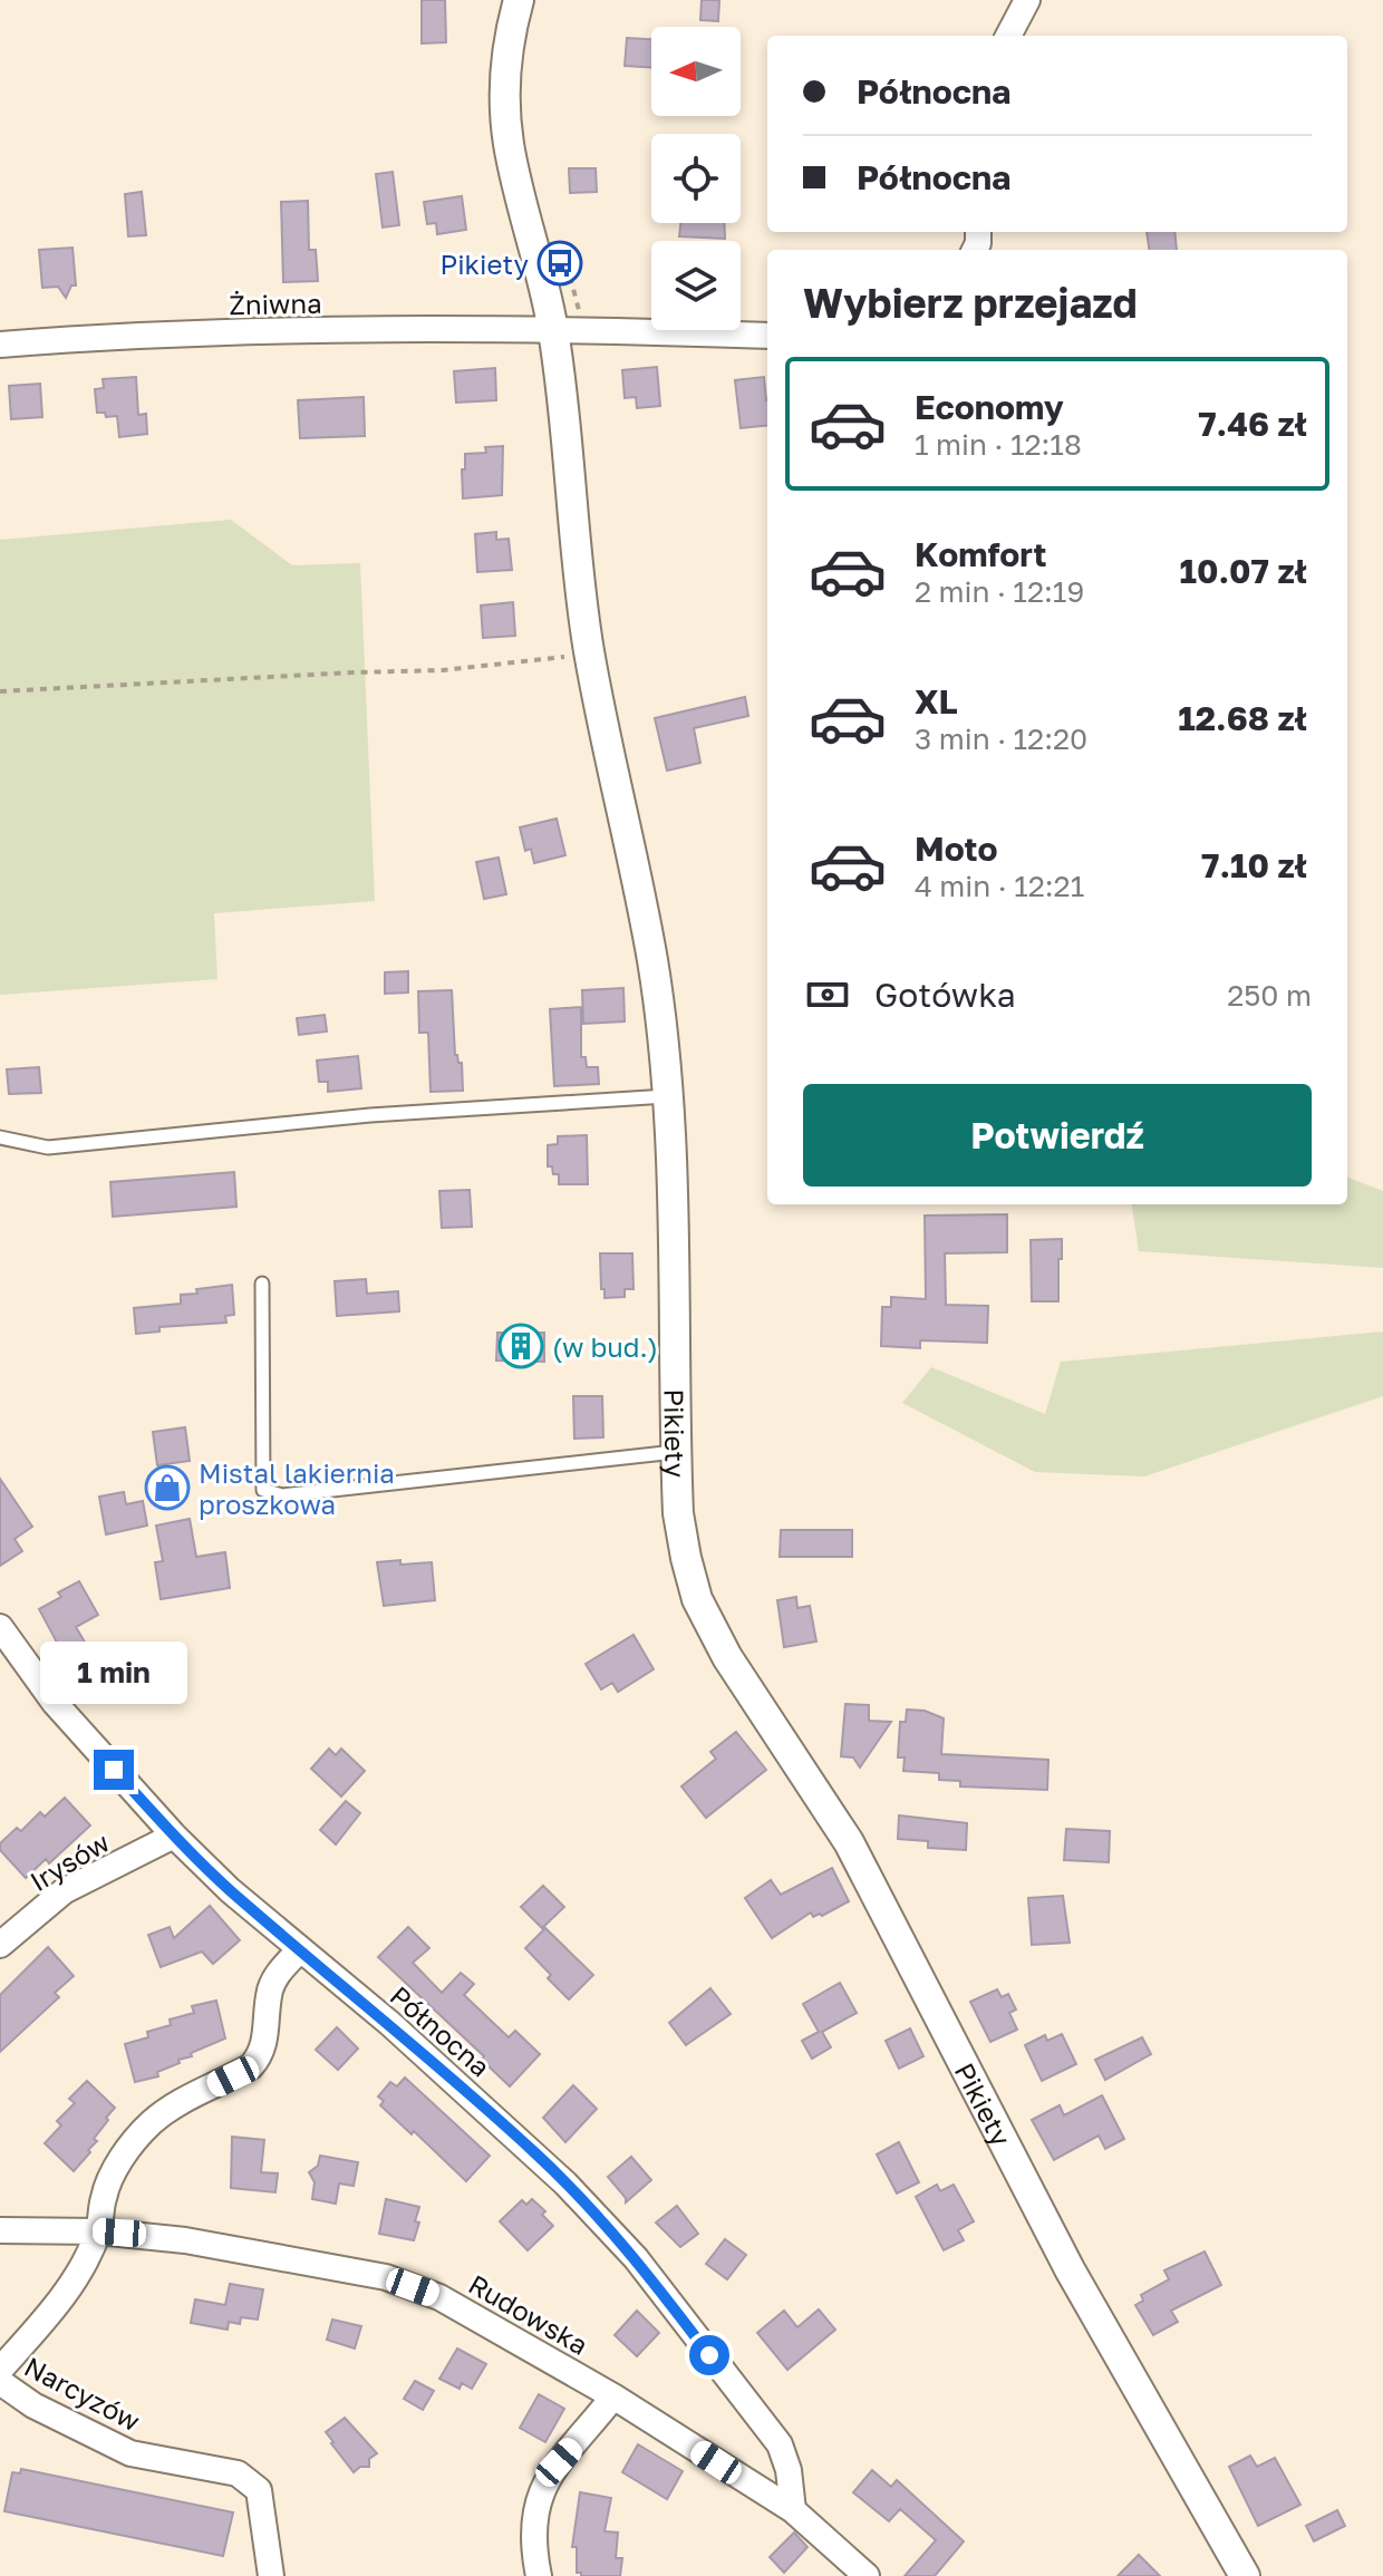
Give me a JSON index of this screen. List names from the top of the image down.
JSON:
{
  "streets": {
    "street": [
      "Żniwna",
      "Pikiety",
      "Irysów",
      "Północna",
      "Rudowska",
      "Narcyzów"
    ]
  },
  "crossings": [
    ["Żniwna", "Pikiety"],
    ["Irysów", "Północna"],
    ["Północna", "Rudowska"]
  ],
  "places": {
    "bus stop": ["Pikiety"],
    "building": ["(w bud.)"],
    "shop": ["Mistal lakiernia proszkowa"]
  },
  "north": "left",
  "page": {
    "banner": ["Północna", "Północna"],
    "heading": "Wybierz przejazd",
    "list": [
      {
        "name": "Economy",
        "note": "1 min · 12:18",
        "value": "7.46 zł"
      },
      {
        "name": "Komfort",
        "note": "2 min · 12:19",
        "value": "10.07 zł"
      },
      {
        "name": "XL",
        "note": "3 min · 12:20",
        "value": "12.68 zł"
      },
      {
        "name": "Moto",
        "note": "4 min · 12:21",
        "value": "7.10 zł"
      }
    ],
    "pay": ["Gotówka", "250 m"],
    "buttons": "Potwierdź",
    "bubble": "1 min"
  }
}
